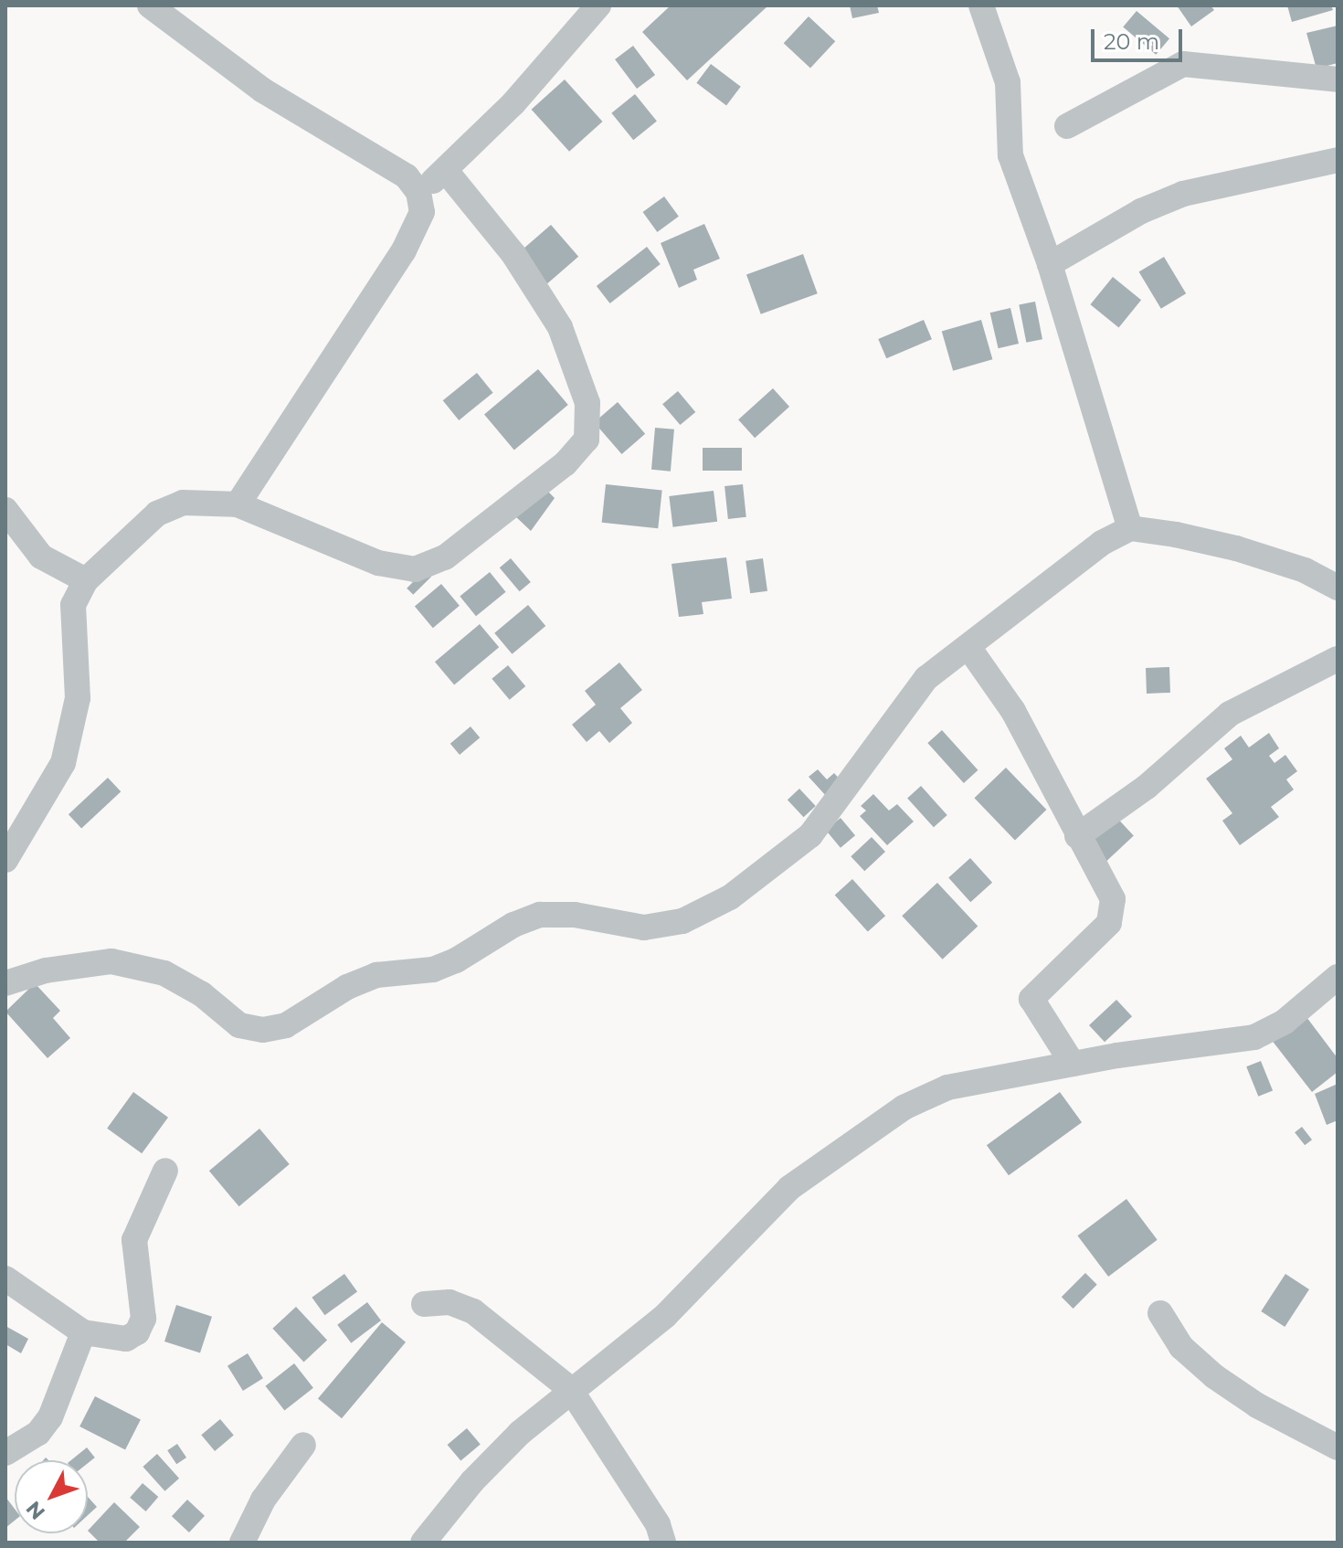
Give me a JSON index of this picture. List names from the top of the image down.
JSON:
{
  "scale_bar": "20 m",
  "north": "bottom left"
}
